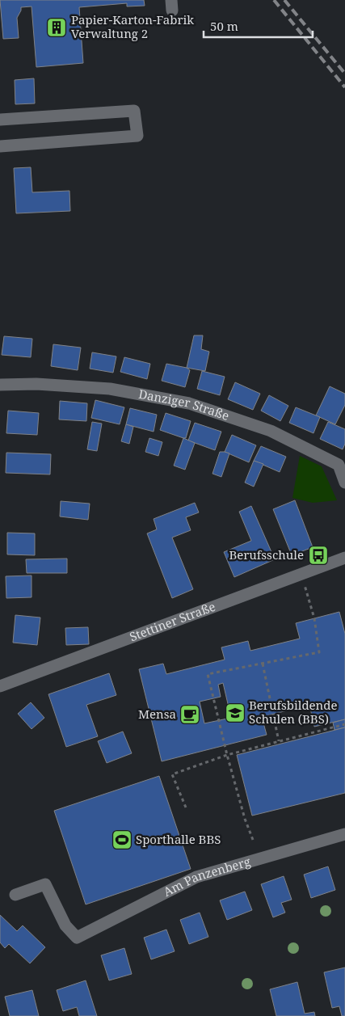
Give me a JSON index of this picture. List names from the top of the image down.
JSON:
{
  "streets": {
    "street": ["Danziger Straße", "Stettiner Straße", "Am Panzenberg"]
  },
  "places": {
    "building": ["Papier-Karton-Fabrik Verwaltung 2"],
    "bus stop": ["Berufsschule"],
    "school or university": ["Berufsbildende Schulen (BBS)"],
    "cafe": ["Mensa"],
    "sports": ["Sporthalle BBS"]
  },
  "scale_bar": "50 m"
}
